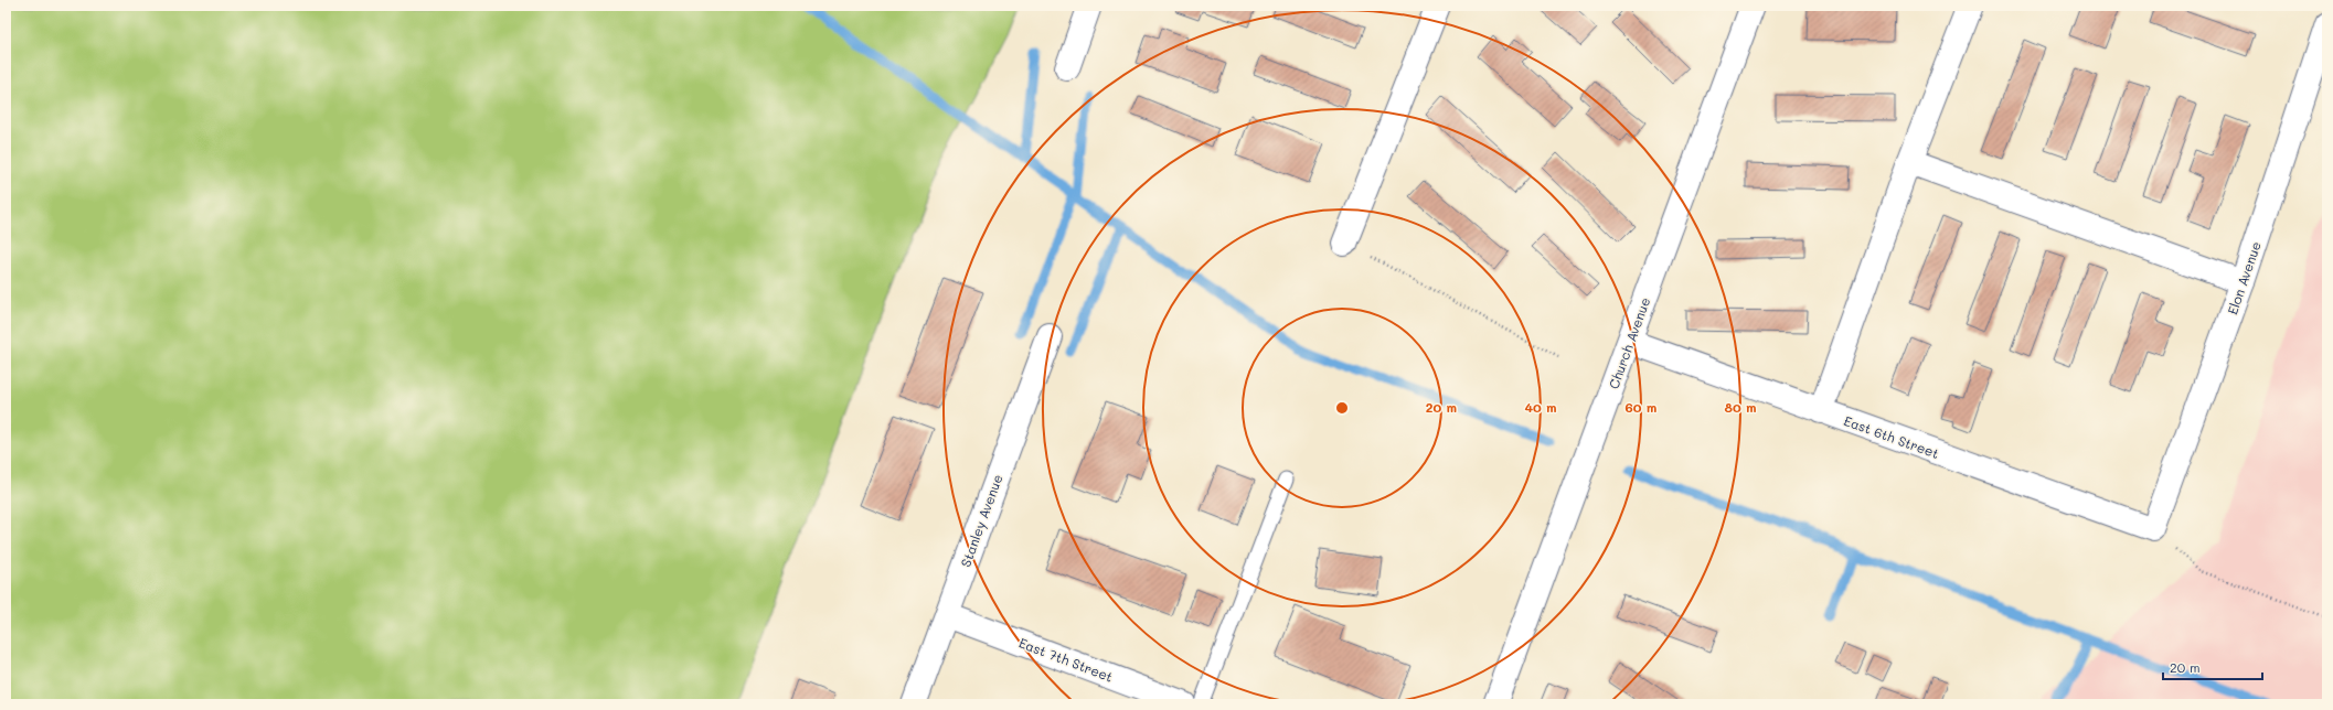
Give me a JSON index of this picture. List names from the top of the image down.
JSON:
{
  "streets": {
    "street": [
      "Elon Avenue",
      "Church Avenue",
      "East 6th Street",
      "Stanley Avenue",
      "East 7th Street"
    ]
  },
  "crossings": [
    ["Elon Avenue", "East 6th Street"],
    ["Church Avenue", "East 6th Street"],
    ["Stanley Avenue", "East 7th Street"]
  ],
  "scale_bar": "20 m",
  "rings": [
    "20 m",
    "40 m",
    "60 m",
    "80 m"
  ]
}
